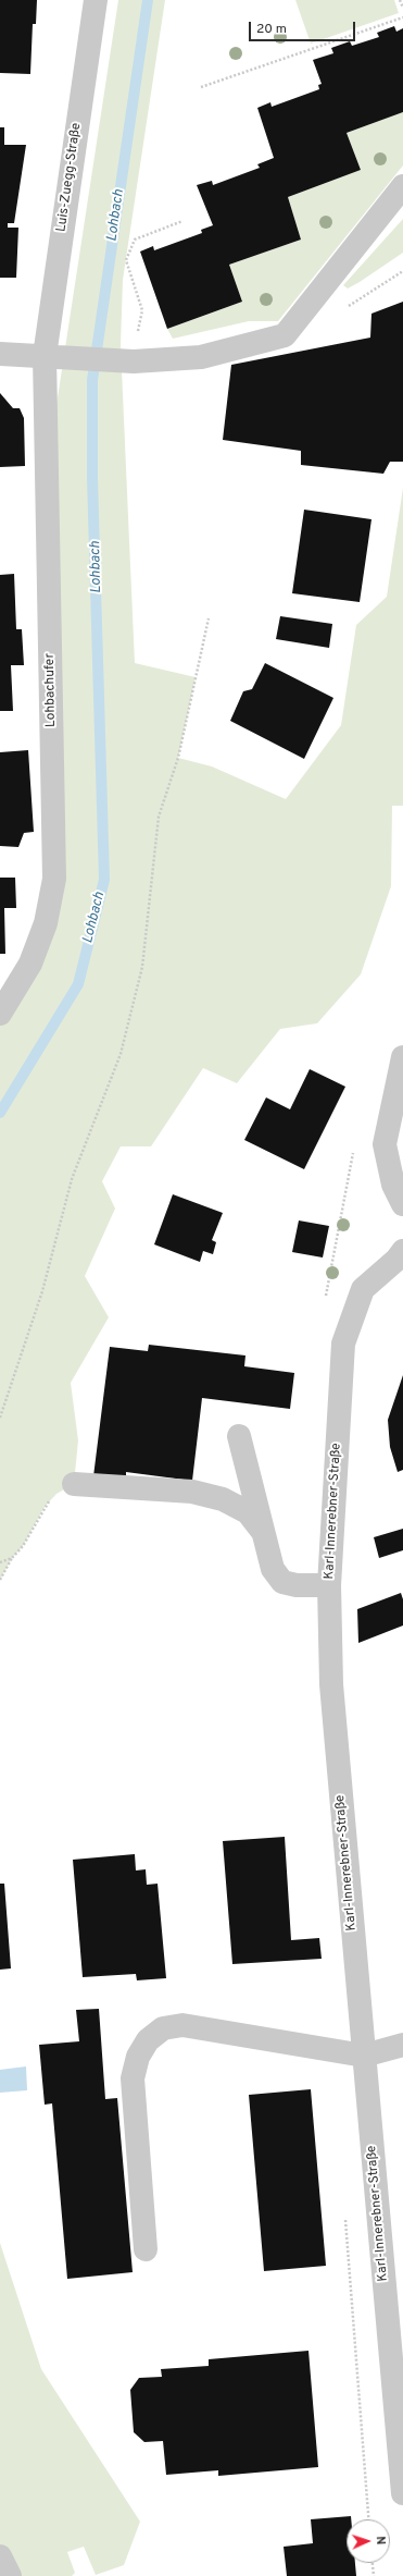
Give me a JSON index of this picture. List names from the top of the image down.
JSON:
{
  "streets": {
    "street": ["Luis-Zuegg-Straße", "Lohbachufer", "Karl-Innerebner-Straße"]
  },
  "crossings": [
    ["Luis-Zuegg-Straße", "Lohbachufer"]
  ],
  "water": ["Lohbach"],
  "scale_bar": "20 m",
  "north": "right"
}
